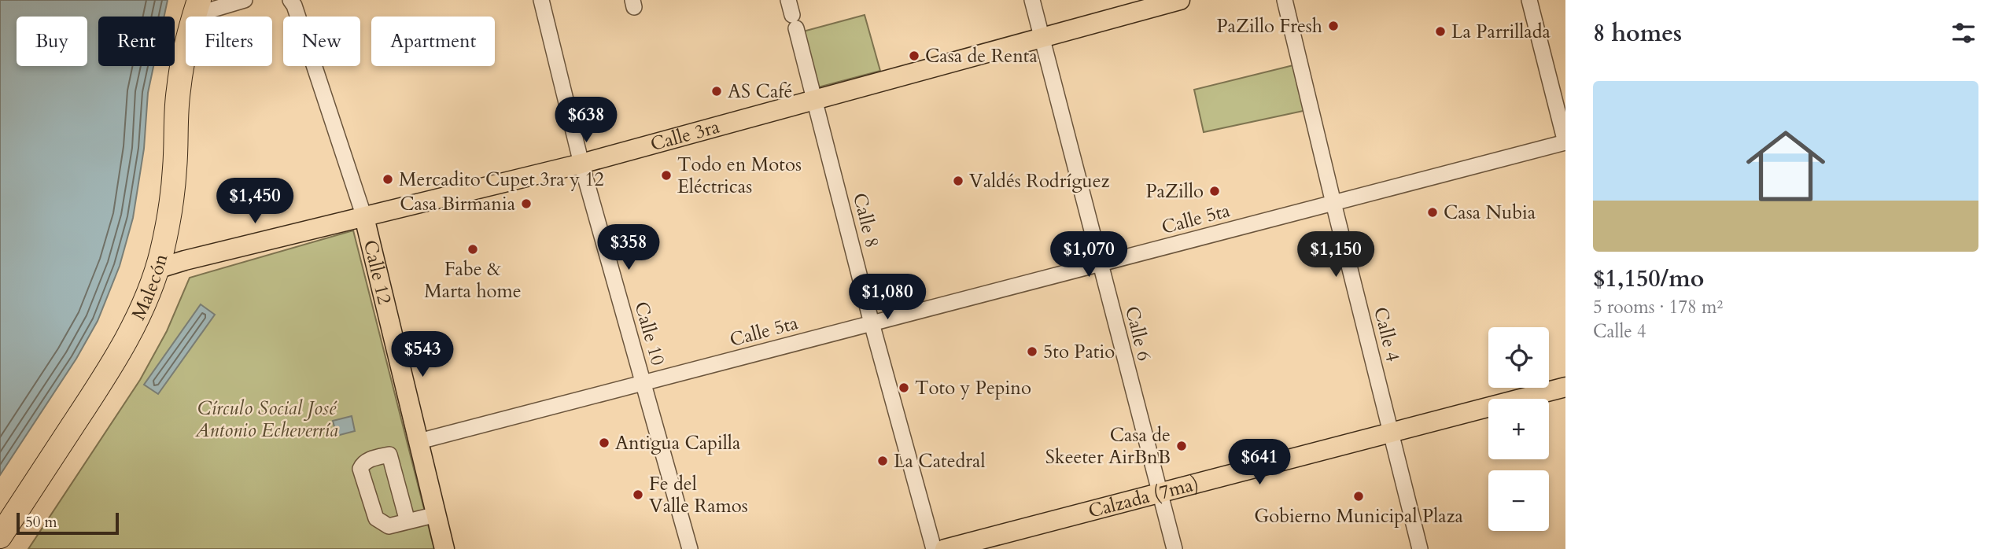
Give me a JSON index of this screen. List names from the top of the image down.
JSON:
{
  "streets": {
    "highway": ["Malecón"],
    "main road": ["Calle 3ra", "Calle 12", "Calzada (7ma)"],
    "street": [
      "Calle 5ta",
      "Calle 8",
      "Calle 10",
      "Calle 6",
      "Calle 4"
    ]
  },
  "crossings": [
    ["Calle 3ra", "Calle 8"],
    ["Calle 3ra", "Calle 12"],
    ["Calle 3ra", "Malecón"],
    ["Calle 3ra", "Calle 10"],
    ["Calle 3ra", "Calle 6"],
    ["Calle 5ta", "Calle 8"],
    ["Calle 5ta", "Calle 12"],
    ["Calle 5ta", "Calle 10"],
    ["Calle 5ta", "Calle 6"],
    ["Calle 5ta", "Calle 4"],
    ["Calle 6", "Calzada (7ma)"],
    ["Calle 4", "Calzada (7ma)"]
  ],
  "parks": ["Círculo Social José Antonio Echeverría"],
  "places": [
    "PaZillo Fresh",
    "La Parrillada",
    "Casa de Renta",
    "AS Café",
    "Todo en Motos Eléctricas",
    "Mercadito Cupet 3ra y 12",
    "Valdés Rodríguez",
    "PaZillo",
    "Casa Birmania",
    "Casa Nubia",
    "Fabe & Marta home",
    "5to Patio",
    "Toto y Pepino",
    "Antigua Capilla",
    "Casa de Skeeter AirBnB",
    "La Catedral",
    "Fe del Valle Ramos",
    "Gobierno Municipal Plaza"
  ],
  "scale_bar": "50 m",
  "page": {
    "heading": "8 homes",
    "chip": [
      "Buy",
      "Rent",
      "Filters",
      "New",
      "Apartment"
    ],
    "list": [
      {
        "name": "$1,150/mo",
        "note": "5 rooms · 178 m² · Calle 4"
      }
    ],
    "price": [
      "$638",
      "$1,450",
      "$358",
      "$1,070",
      "$1,150",
      "$1,080",
      "$543",
      "$641"
    ],
    "map_buttons": ["+", "−"],
    "scale": "50 m"
  }
}
